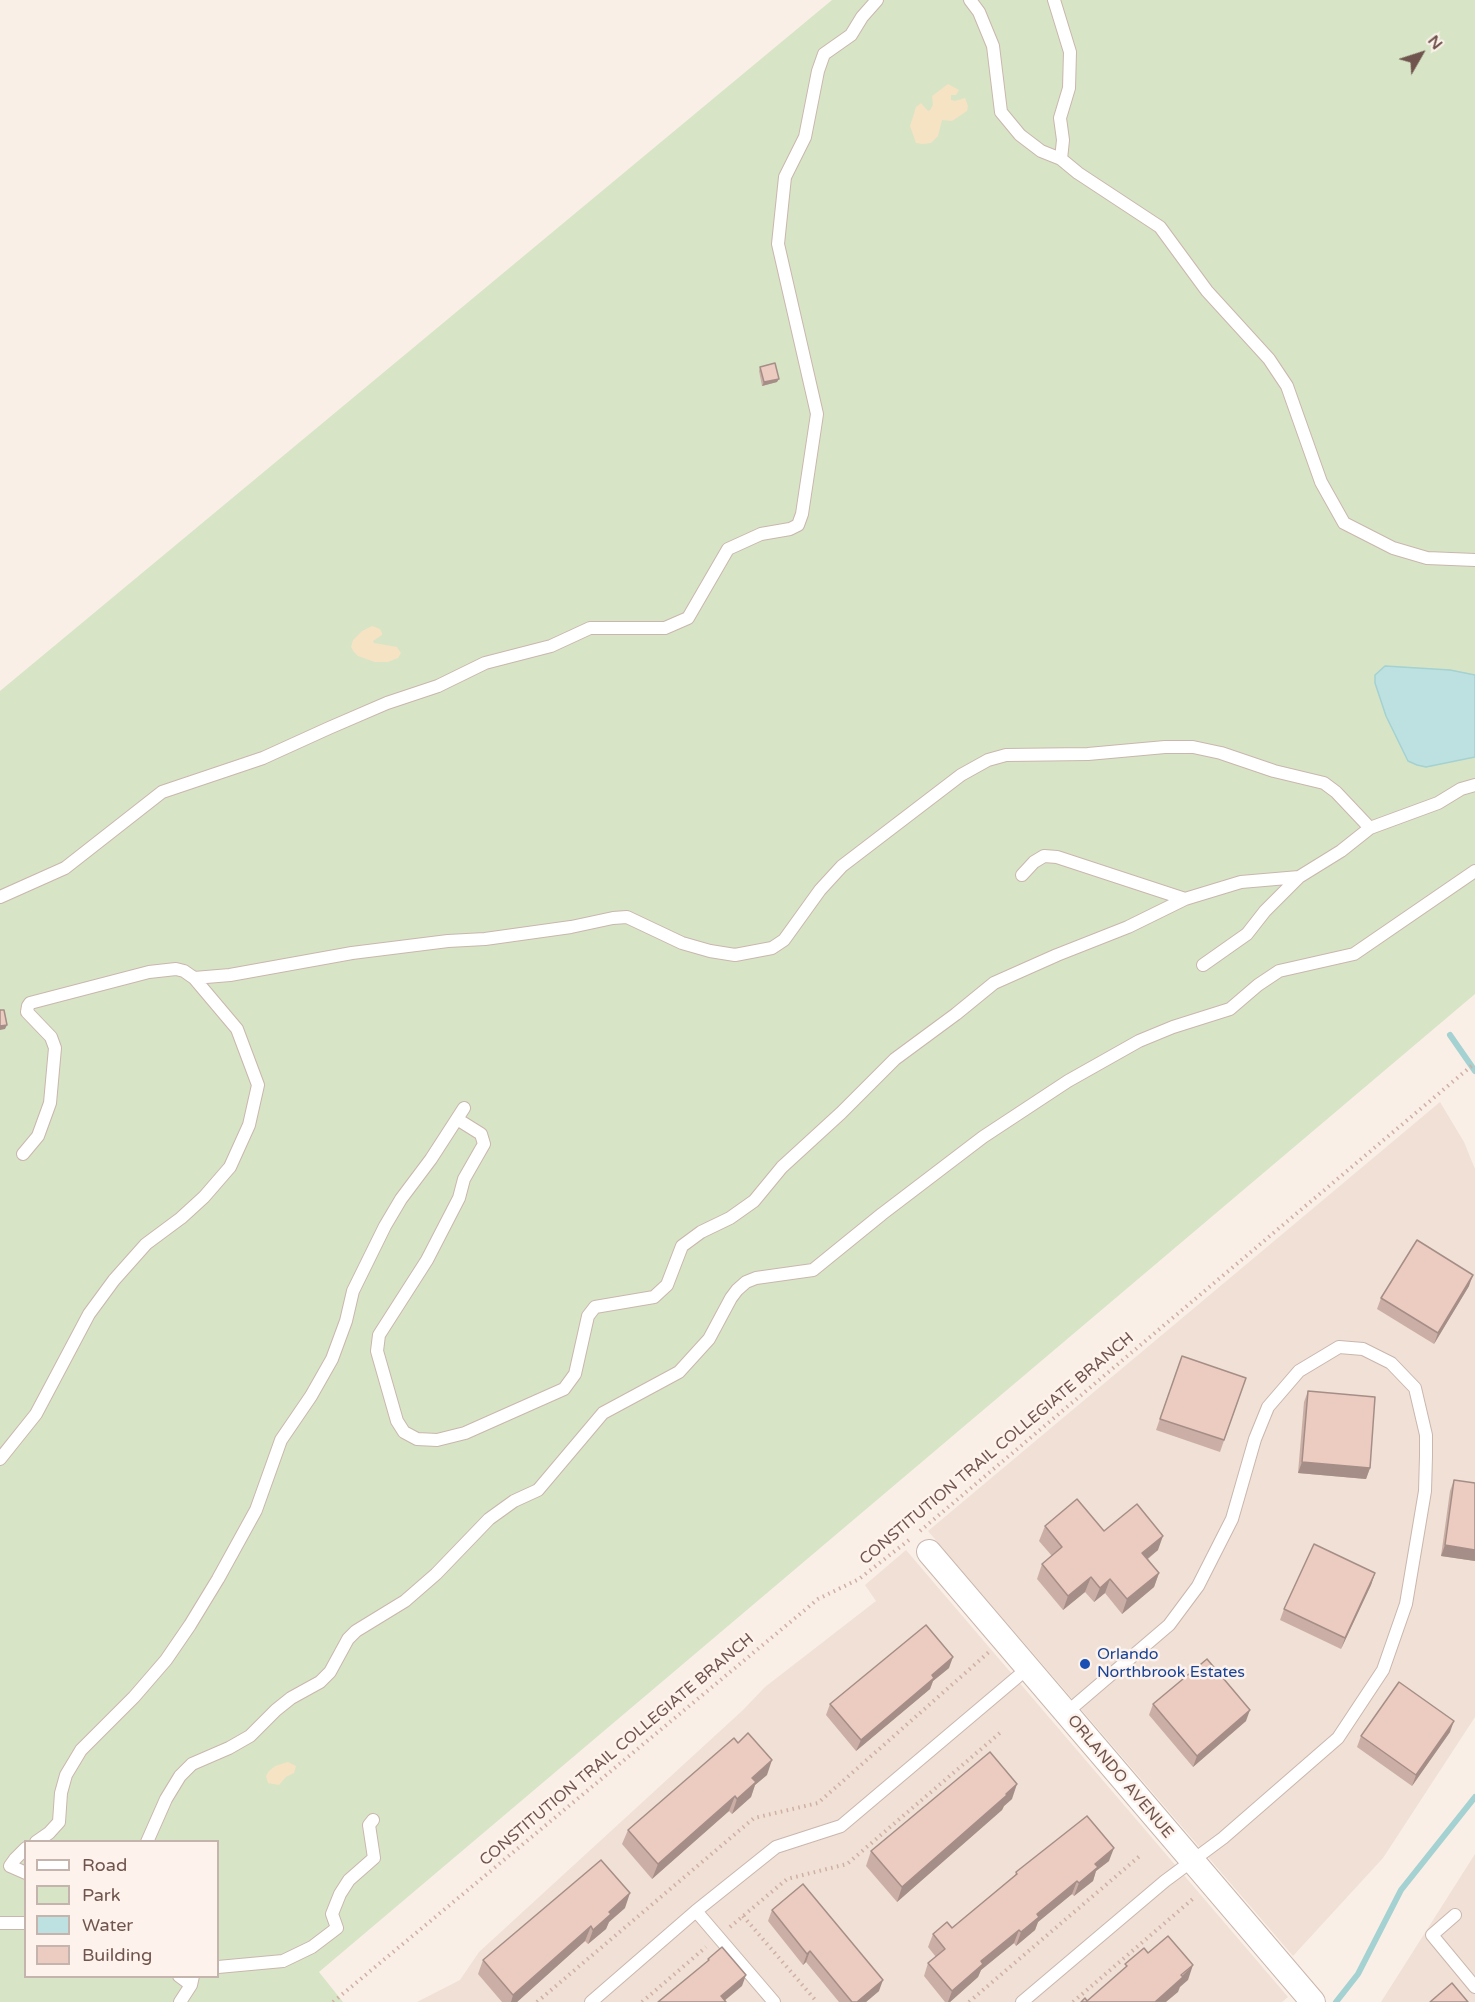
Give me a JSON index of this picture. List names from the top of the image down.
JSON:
{
  "streets": {
    "street": ["ORLANDO AVENUE"],
    "path": ["CONSTITUTION TRAIL COLLEGIATE BRANCH"]
  },
  "places": ["Orlando Northbrook Estates"],
  "legend": [
    "Road",
    "Park",
    "Water",
    "Building"
  ],
  "north": "top right"
}
